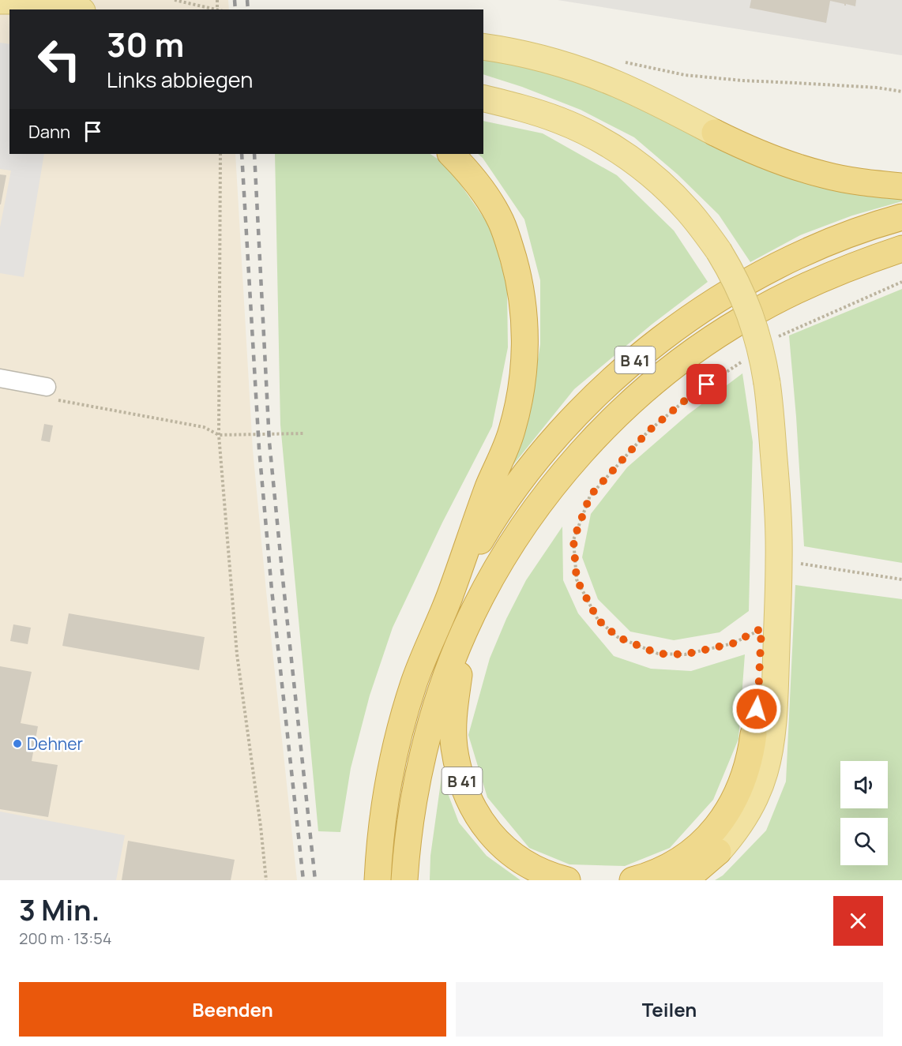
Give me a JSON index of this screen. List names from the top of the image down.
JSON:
{
  "streets": {
    "highway": ["B 41"]
  },
  "places": ["Dehner"],
  "page": {
    "turn": ["30 m", "Links abbiegen"],
    "then": "Dann",
    "heading": ["3 Min.", "200 m · 13:54"],
    "buttons": ["Beenden", "Teilen"]
  }
}
